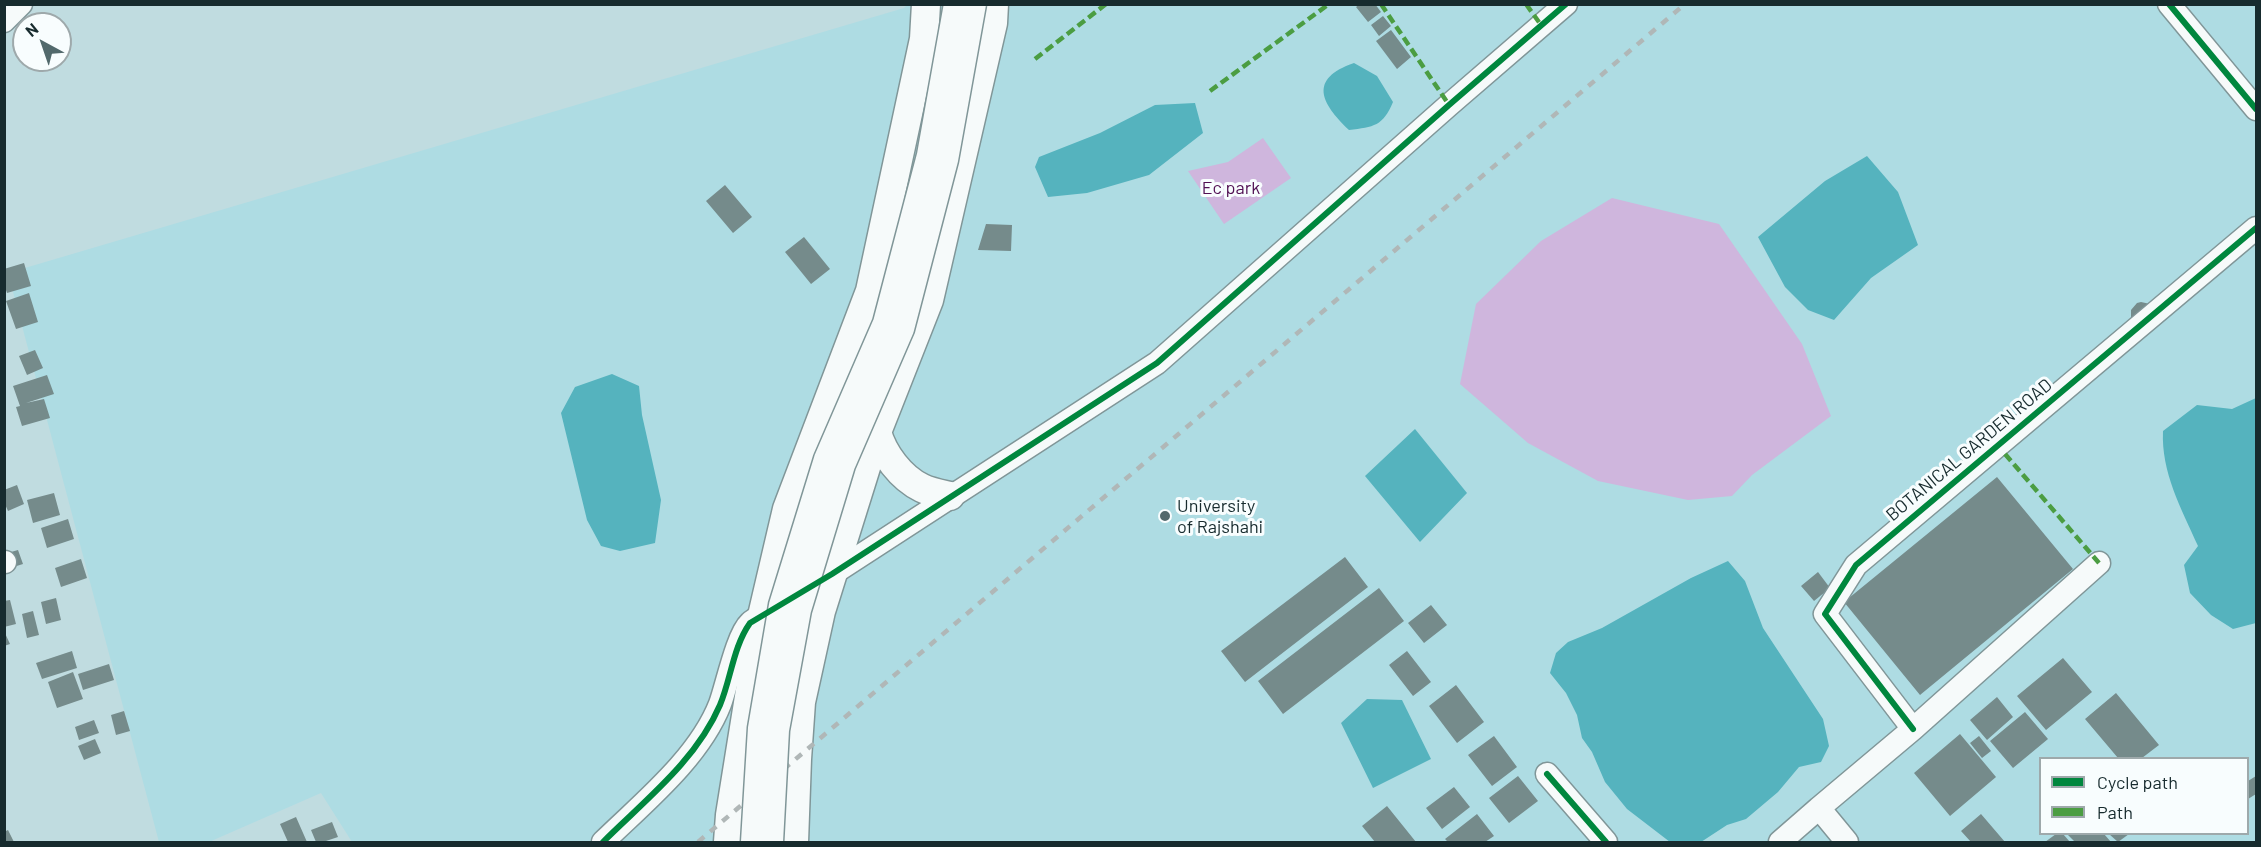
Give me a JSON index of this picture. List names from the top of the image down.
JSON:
{
  "streets": {
    "street": ["BOTANICAL GARDEN ROAD"]
  },
  "parks": ["Ec park"],
  "places": ["University of Rajshahi"],
  "legend": ["Cycle path", "Path"],
  "north": "top left"
}
